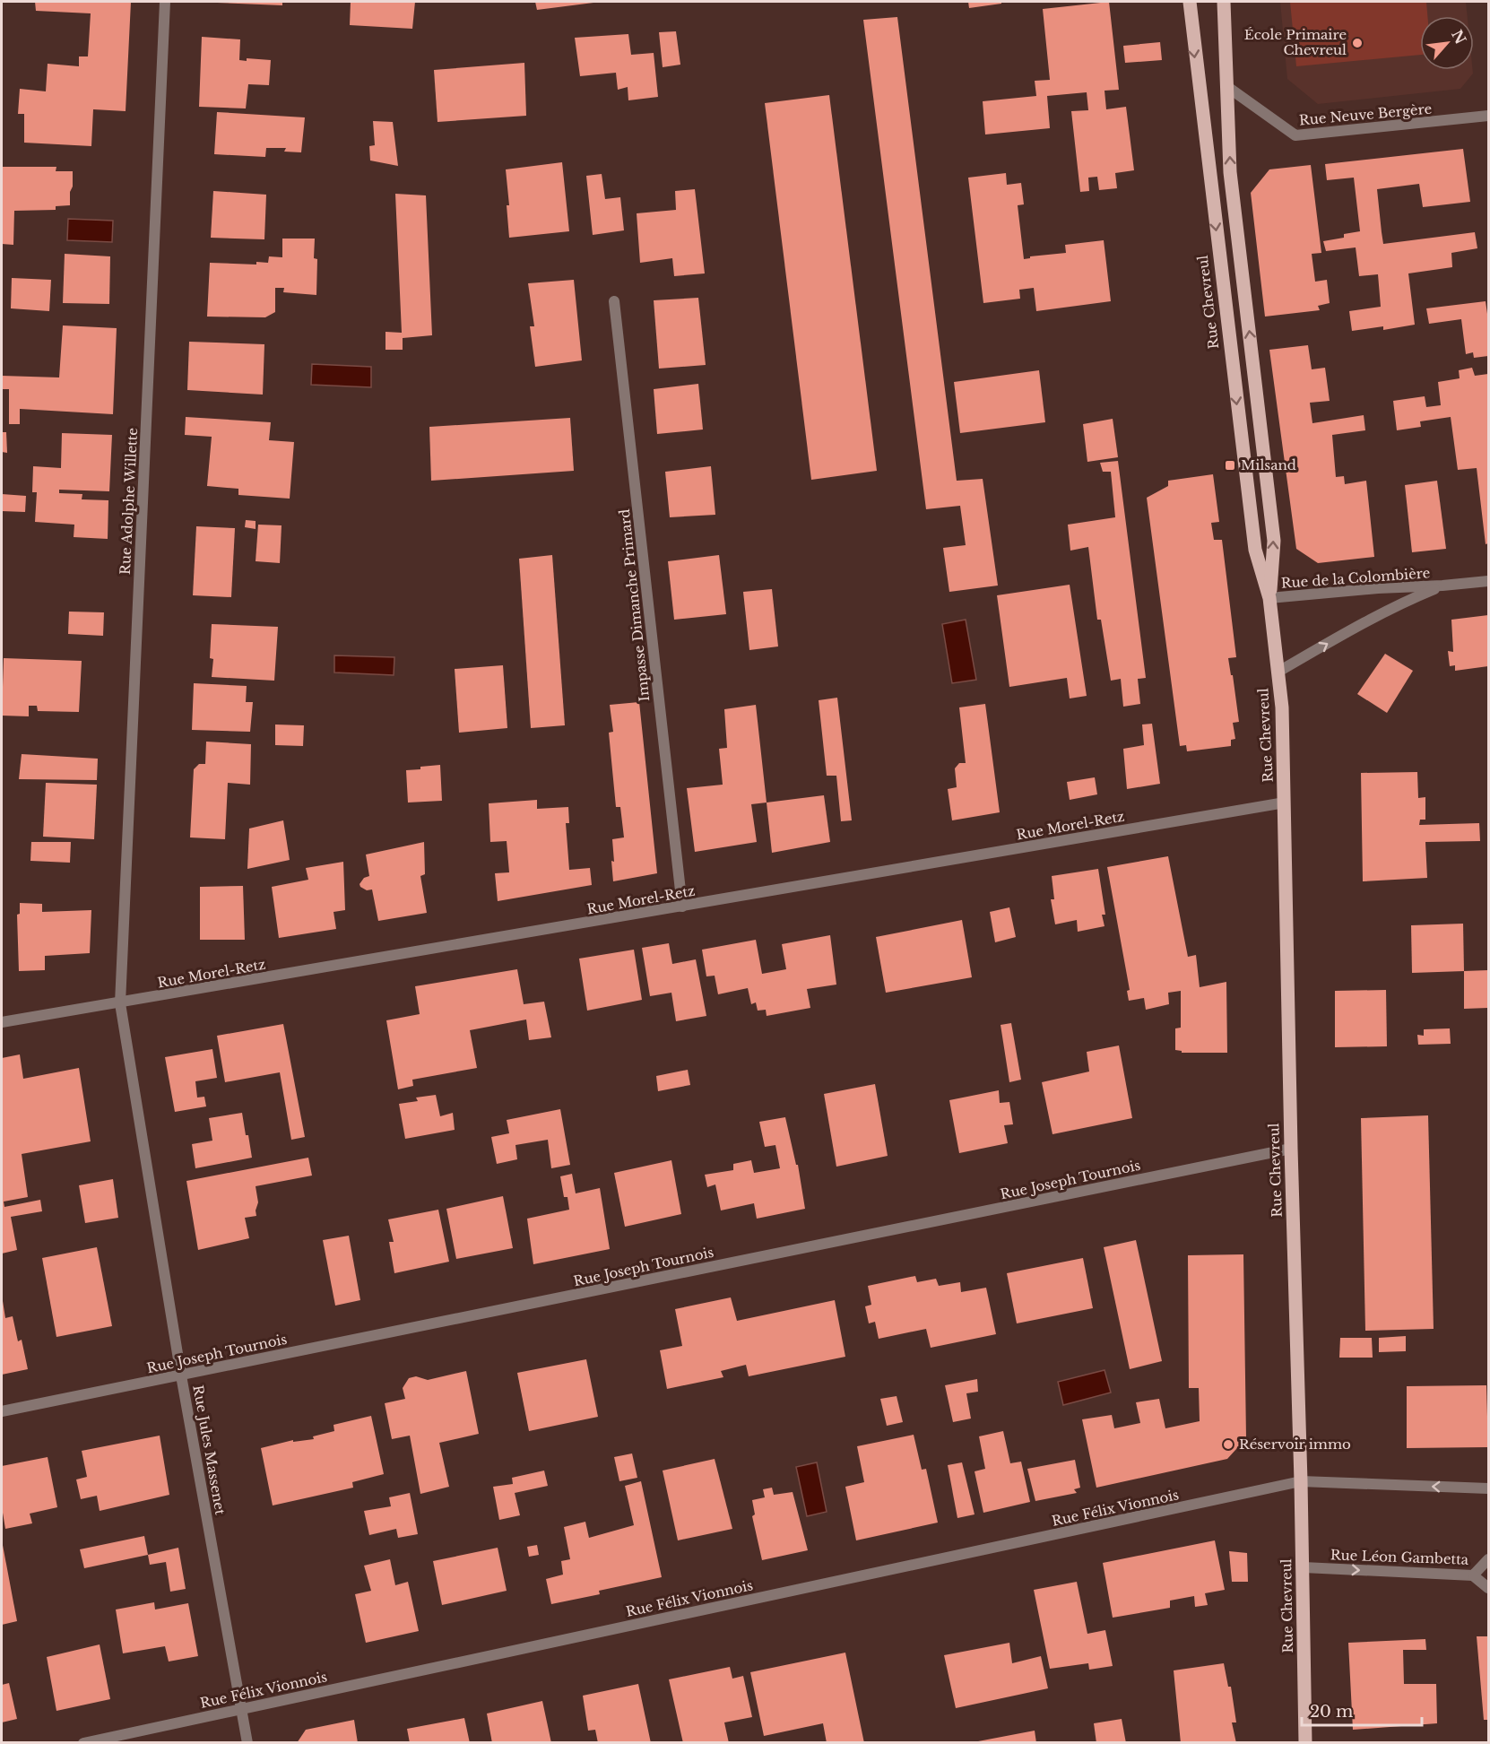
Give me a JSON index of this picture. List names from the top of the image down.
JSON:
{
  "streets": {
    "main road": ["Rue Chevreul"],
    "street": [
      "Rue Neuve Bergère",
      "Rue Adolphe Willette",
      "Rue de la Colombière",
      "Impasse Dimanche Primard",
      "Rue Morel-Retz",
      "Rue Joseph Tournois",
      "Rue Jules Massenet",
      "Rue Félix Vionnois",
      "Rue Léon Gambetta"
    ]
  },
  "crossings": [
    ["Rue Neuve Bergère", "Rue Chevreul"],
    ["Rue Chevreul", "Rue de la Colombière"],
    ["Rue Chevreul", "Rue Morel-Retz"],
    ["Rue Chevreul", "Rue Joseph Tournois"],
    ["Rue Chevreul", "Rue Félix Vionnois"],
    ["Rue Chevreul", "Rue Léon Gambetta"],
    ["Rue Adolphe Willette", "Rue Morel-Retz"],
    ["Rue Adolphe Willette", "Rue Jules Massenet"],
    ["Impasse Dimanche Primard", "Rue Morel-Retz"],
    ["Rue Morel-Retz", "Rue Jules Massenet"],
    ["Rue Joseph Tournois", "Rue Jules Massenet"],
    ["Rue Jules Massenet", "Rue Félix Vionnois"]
  ],
  "places": {
    "other": ["École Primaire Chevreul", "Réservoir immo"],
    "transit": ["Milsand"]
  },
  "scale_bar": "20 m",
  "north": "top right"
}
